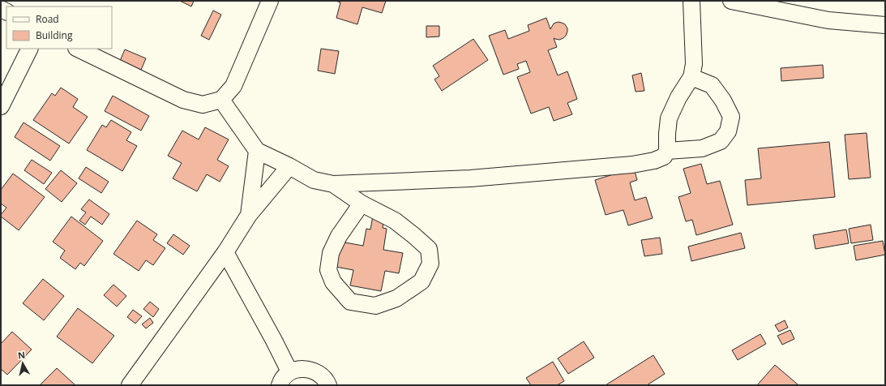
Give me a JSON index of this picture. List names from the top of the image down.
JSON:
{
  "legend": ["Road", "Building"],
  "north": "top"
}
